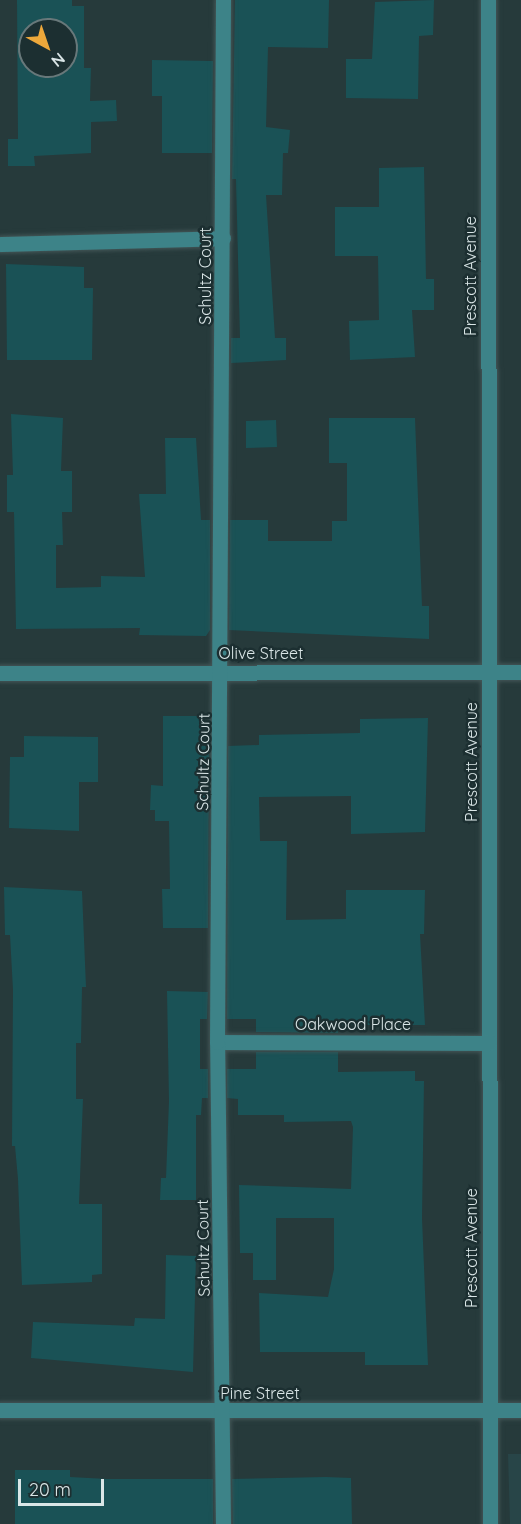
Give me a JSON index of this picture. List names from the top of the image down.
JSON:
{
  "streets": {
    "street": [
      "Schultz Court",
      "Prescott Avenue",
      "Olive Street",
      "Oakwood Place",
      "Pine Street"
    ]
  },
  "crossings": [
    ["Schultz Court", "Olive Street"],
    ["Schultz Court", "Oakwood Place"],
    ["Schultz Court", "Pine Street"],
    ["Prescott Avenue", "Olive Street"],
    ["Prescott Avenue", "Oakwood Place"],
    ["Prescott Avenue", "Pine Street"]
  ],
  "scale_bar": "20 m",
  "north": "bottom right"
}
